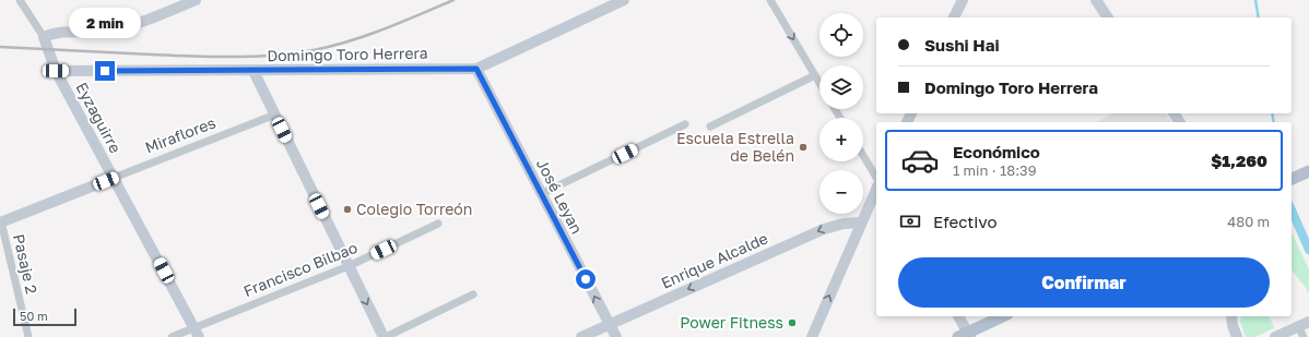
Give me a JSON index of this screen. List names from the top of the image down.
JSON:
{
  "streets": {
    "street": [
      "Domingo Toro Herrera",
      "Eyzaguirre",
      "Miraflores",
      "José Leyan",
      "Enrique Alcalde",
      "Pasaje 2",
      "Francisco Bilbao"
    ]
  },
  "crossings": [
    ["Domingo Toro Herrera", "Eyzaguirre"],
    ["Domingo Toro Herrera", "José Leyan"],
    ["Eyzaguirre", "Miraflores"],
    ["Eyzaguirre", "Francisco Bilbao"],
    ["Miraflores", "Pasaje 2"],
    ["José Leyan", "Enrique Alcalde"]
  ],
  "one_way": ["José Leyan", "Enrique Alcalde"],
  "places": ["Escuela Estrella de Belén", "Colegio Torreón", "Power Fitness"],
  "scale_bar": "50 m",
  "page": {
    "bubble": "2 min",
    "map_buttons": ["+", "−"],
    "banner": ["Sushi Hai", "Domingo Toro Herrera"],
    "list": [
      {
        "name": "Económico",
        "note": "1 min · 18:39",
        "value": "$1,260"
      }
    ],
    "pay": ["Efectivo", "480 m"],
    "buttons": "Confirmar",
    "scale": "50 m"
  }
}
